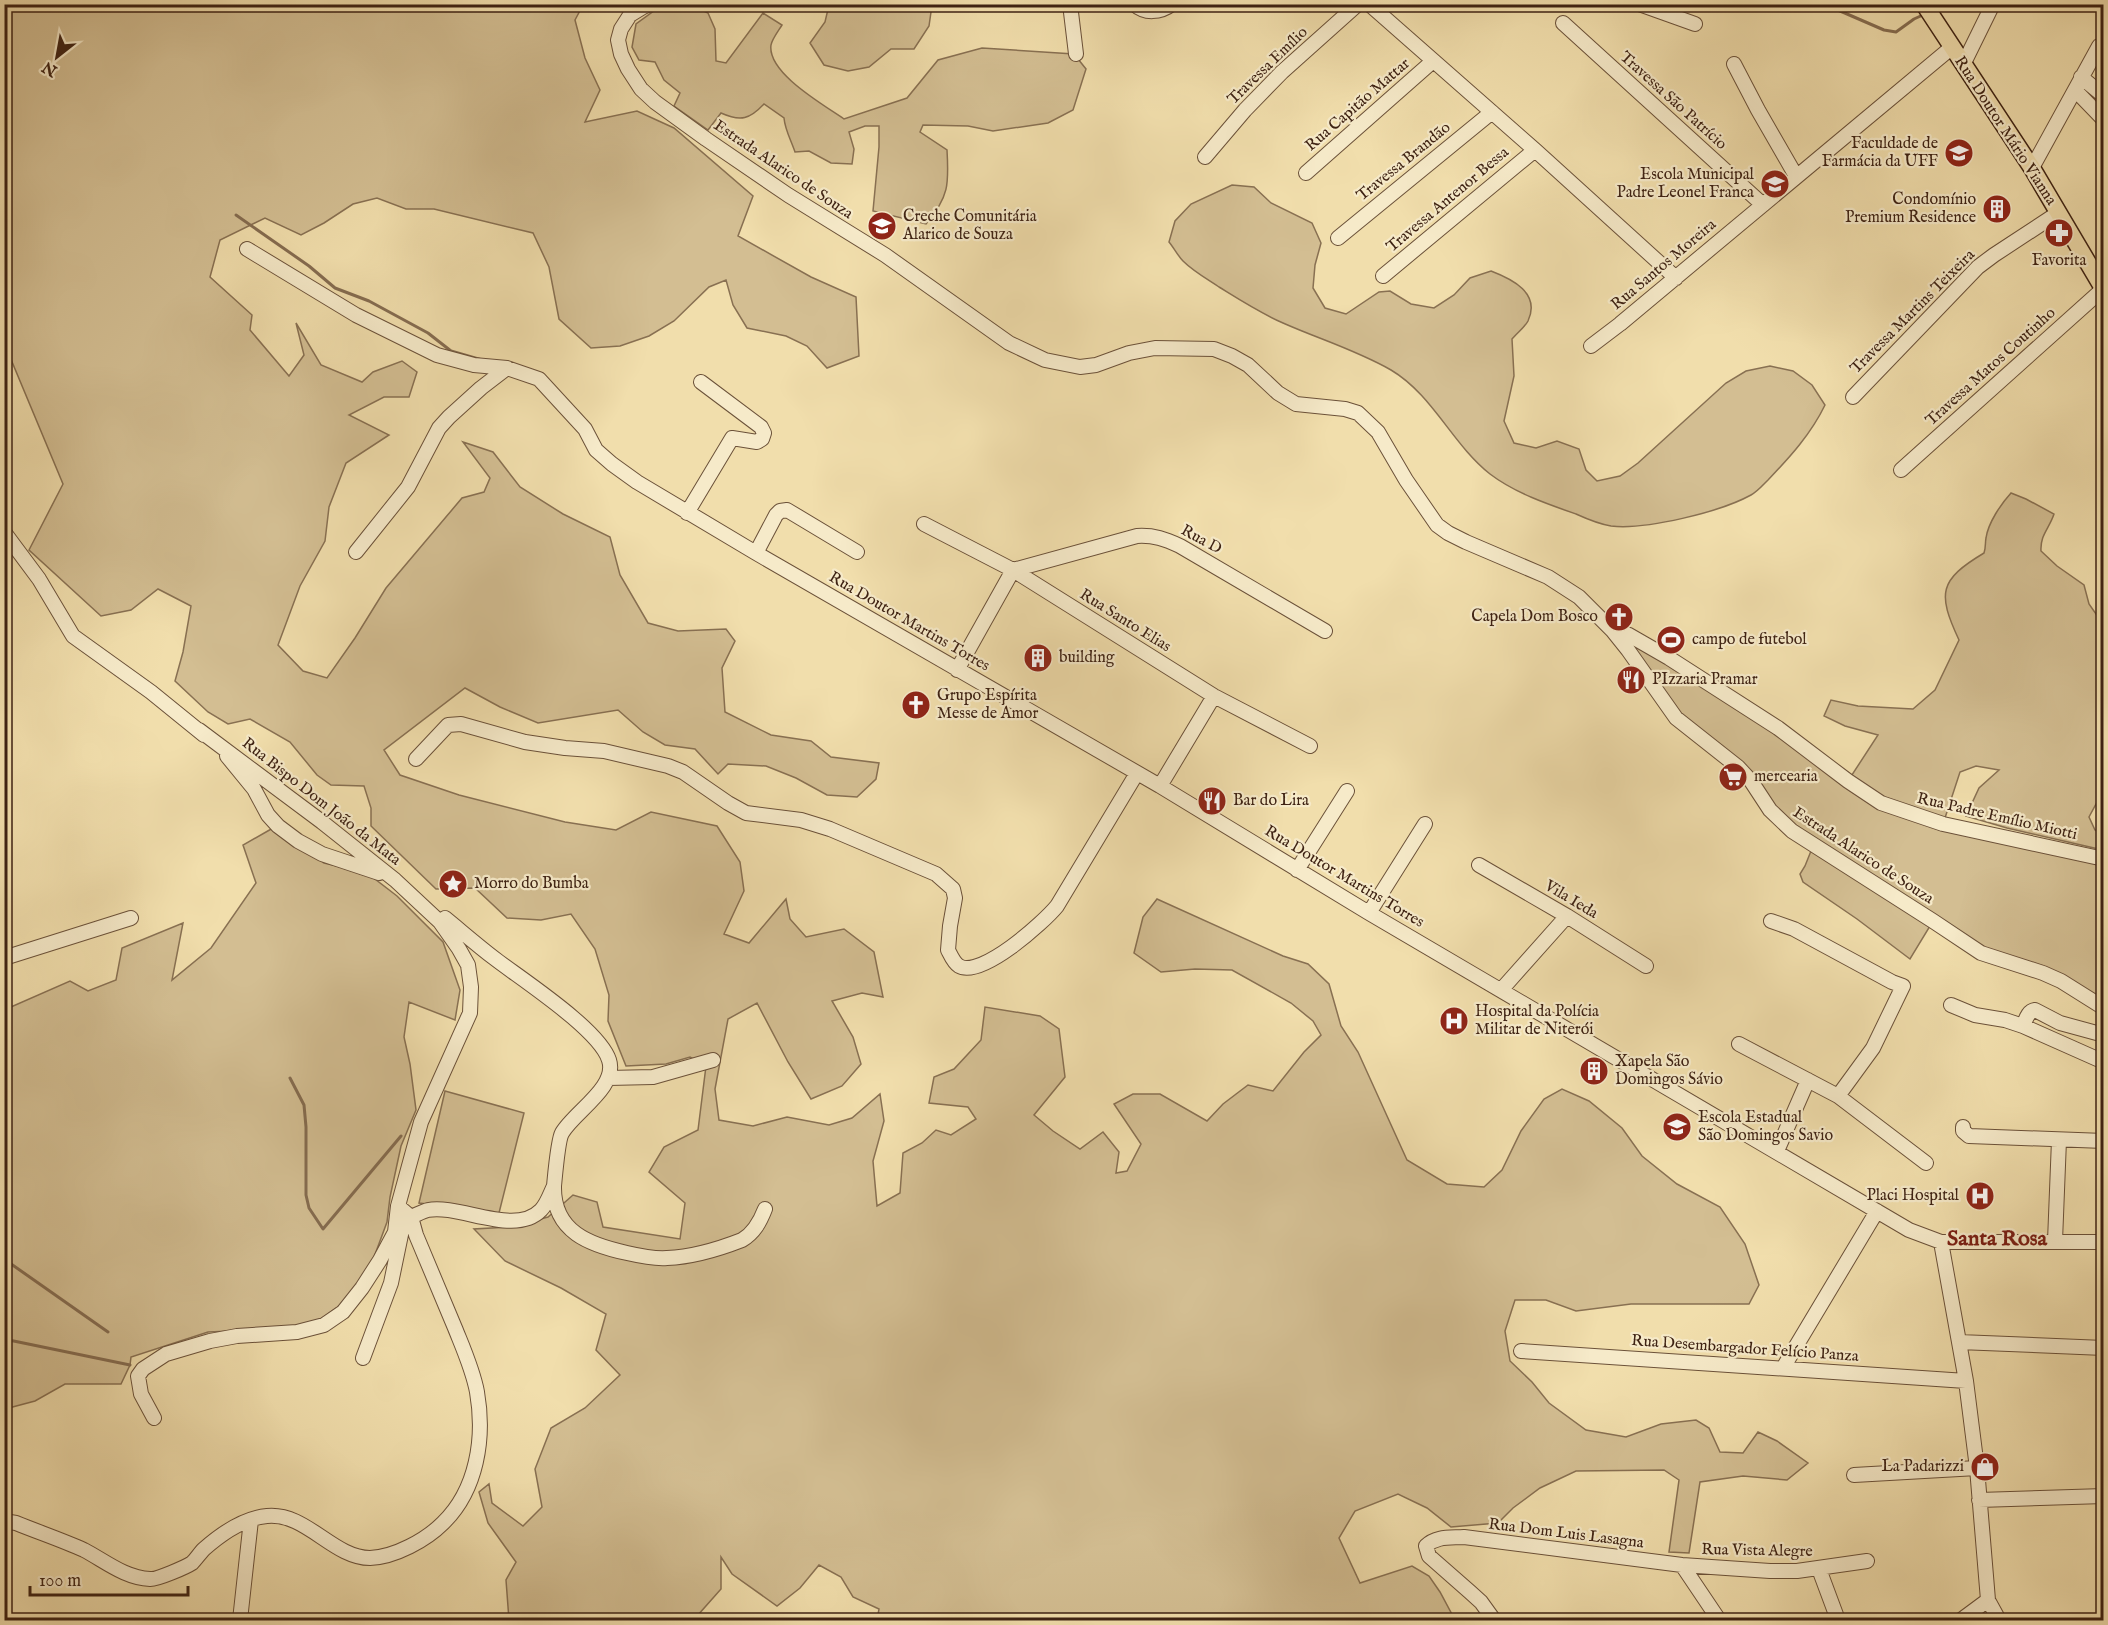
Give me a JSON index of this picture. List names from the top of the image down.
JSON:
{
  "streets": {
    "main road": ["Rua Doutor Mário Vianna"],
    "street": [
      "Travessa Emílio",
      "Travessa São Patrício",
      "Rua Capitão Mattar",
      "Travessa Brandão",
      "Estrada Alarico de Souza",
      "Travessa Antenor Bessa",
      "Rua Santos Moreira",
      "Travessa Martins Teixeira",
      "Travessa Matos Coutinho",
      "Rua D",
      "Rua Santo Elias",
      "Rua Doutor Martins Torres",
      "Rua Bispo Dom João da Mata",
      "Rua Padre Emílio Miotti",
      "Vila Ieda",
      "Rua Desembargador Felício Panza",
      "Rua Dom Luis Lasagna",
      "Rua Vista Alegre"
    ]
  },
  "crossings": [
    ["Travessa São Patrício", "Rua Santos Moreira"],
    ["Rua Doutor Mário Vianna", "Rua Santos Moreira"],
    ["Rua Doutor Mário Vianna", "Travessa Martins Teixeira"],
    ["Rua Doutor Mário Vianna", "Travessa Matos Coutinho"],
    ["Estrada Alarico de Souza", "Rua Padre Emílio Miotti"],
    ["Rua D", "Rua Santo Elias"],
    ["Rua Dom Luis Lasagna", "Rua Vista Alegre"]
  ],
  "districts": ["Santa Rosa"],
  "places": {
    "school or university": [
      "Faculdade de Farmácia da UFF",
      "Escola Municipal Padre Leonel Franca",
      "Creche Comunitária Alarico de Souza",
      "Escola Estadual São Domingos Savio"
    ],
    "building": ["Condomínio Premium Residence", "building", "Xapela São Domingos Sávio"],
    "pharmacy": ["Favorita"],
    "church": ["Capela Dom Bosco", "Grupo Espírita Messe de Amor"],
    "sports": ["campo de futebol"],
    "restaurant": ["PIzzaria Pramar", "Bar do Lira"],
    "supermarket": ["mercearia"],
    "place": ["Morro do Bumba"],
    "hospital": ["Hospital da Polícia Militar de Niterói", "Placi Hospital"],
    "shop": ["La Padarizzi"]
  },
  "scale_bar": "100 m",
  "north": "bottom left"
}
